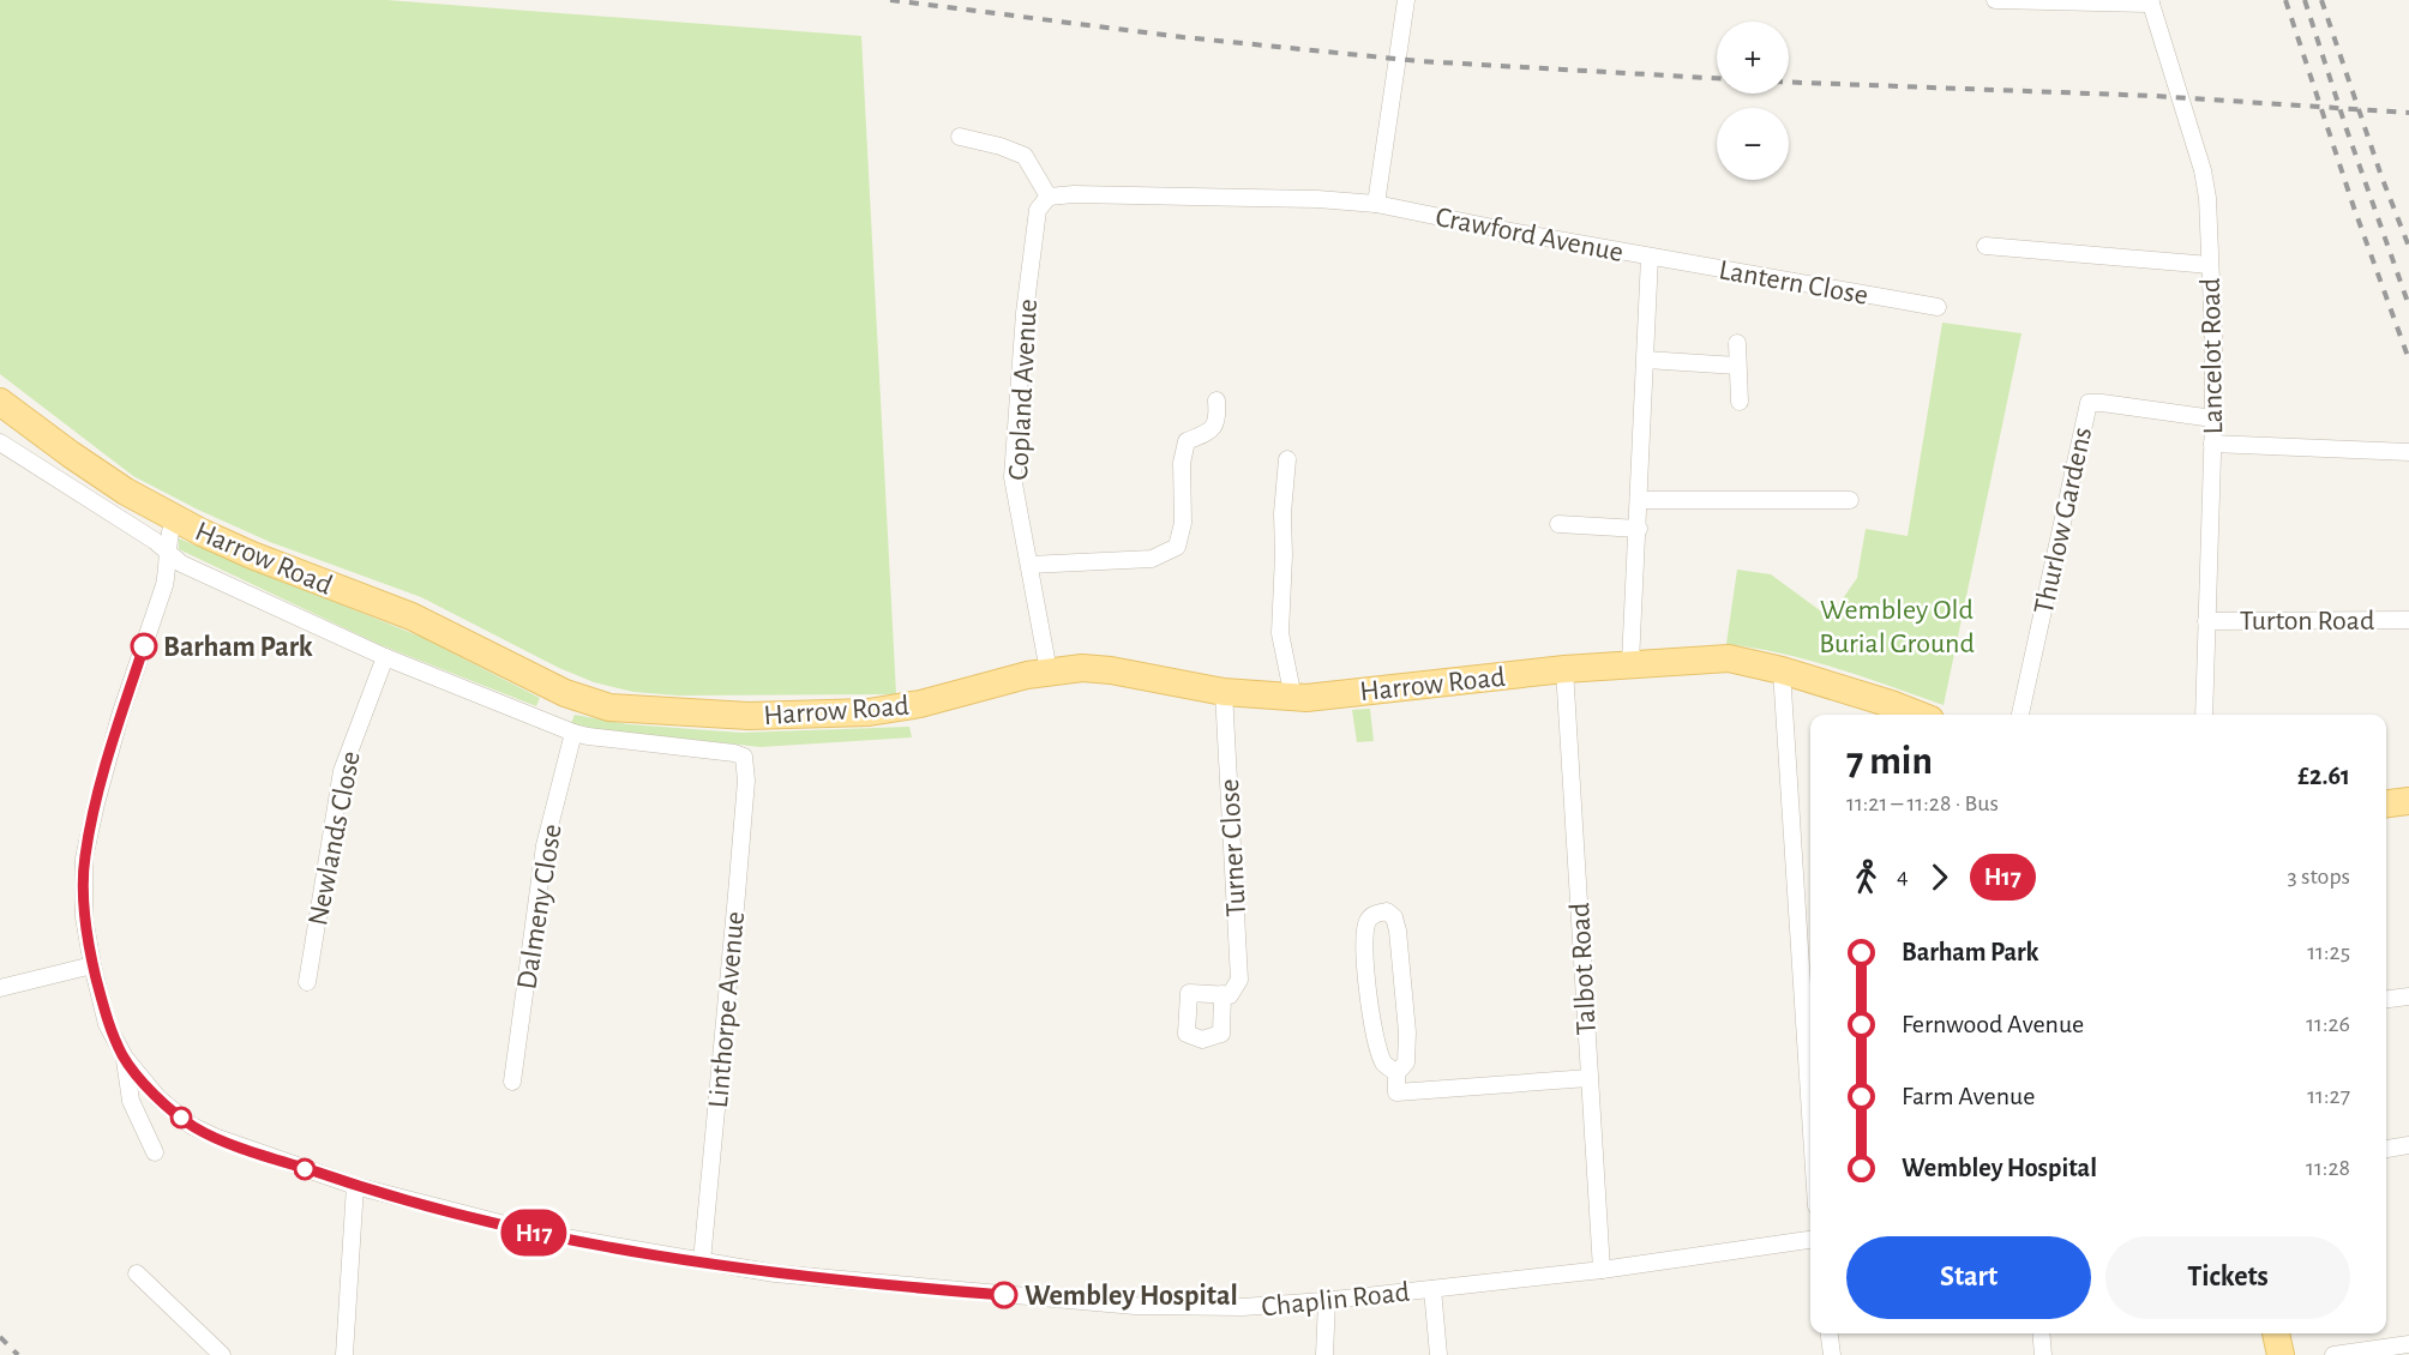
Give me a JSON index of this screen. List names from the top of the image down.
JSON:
{
  "streets": {
    "main road": ["Harrow Road"],
    "street": [
      "Crawford Avenue",
      "Lantern Close",
      "Lancelot Road",
      "Copland Avenue",
      "Thurlow Gardens",
      "Turton Road",
      "Newlands Close",
      "Turner Close",
      "Dalmeny Close",
      "Talbot Road",
      "Linthorpe Avenue",
      "Chaplin Road"
    ]
  },
  "crossings": [
    ["Crawford Avenue", "Lantern Close"],
    ["Crawford Avenue", "Copland Avenue"],
    ["Crawford Avenue", "Harrow Road"],
    ["Lancelot Road", "Thurlow Gardens"],
    ["Lancelot Road", "Turton Road"],
    ["Copland Avenue", "Harrow Road"],
    ["Harrow Road", "Newlands Close"],
    ["Harrow Road", "Turner Close"],
    ["Harrow Road", "Dalmeny Close"],
    ["Harrow Road", "Talbot Road"],
    ["Harrow Road", "Linthorpe Avenue"],
    ["Harrow Road", "Chaplin Road"],
    ["Talbot Road", "Chaplin Road"],
    ["Linthorpe Avenue", "Chaplin Road"]
  ],
  "parks": ["Wembley Old Burial Ground"],
  "places": ["Barham Park", "Wembley Hospital"],
  "lines": ["bus line H17"],
  "page": {
    "on_map": "H17",
    "map_buttons": ["+", "−"],
    "heading": ["7 min", "11:21 – 11:28 · Bus", "£2.61"],
    "legs": ["4", "H17", "3 stops"],
    "list": [
      {
        "name": "Barham Park",
        "value": "11:25"
      },
      {
        "name": "Fernwood Avenue",
        "value": "11:26"
      },
      {
        "name": "Farm Avenue",
        "value": "11:27"
      },
      {
        "name": "Wembley Hospital",
        "value": "11:28"
      }
    ],
    "buttons": ["Start", "Tickets"]
  }
}
